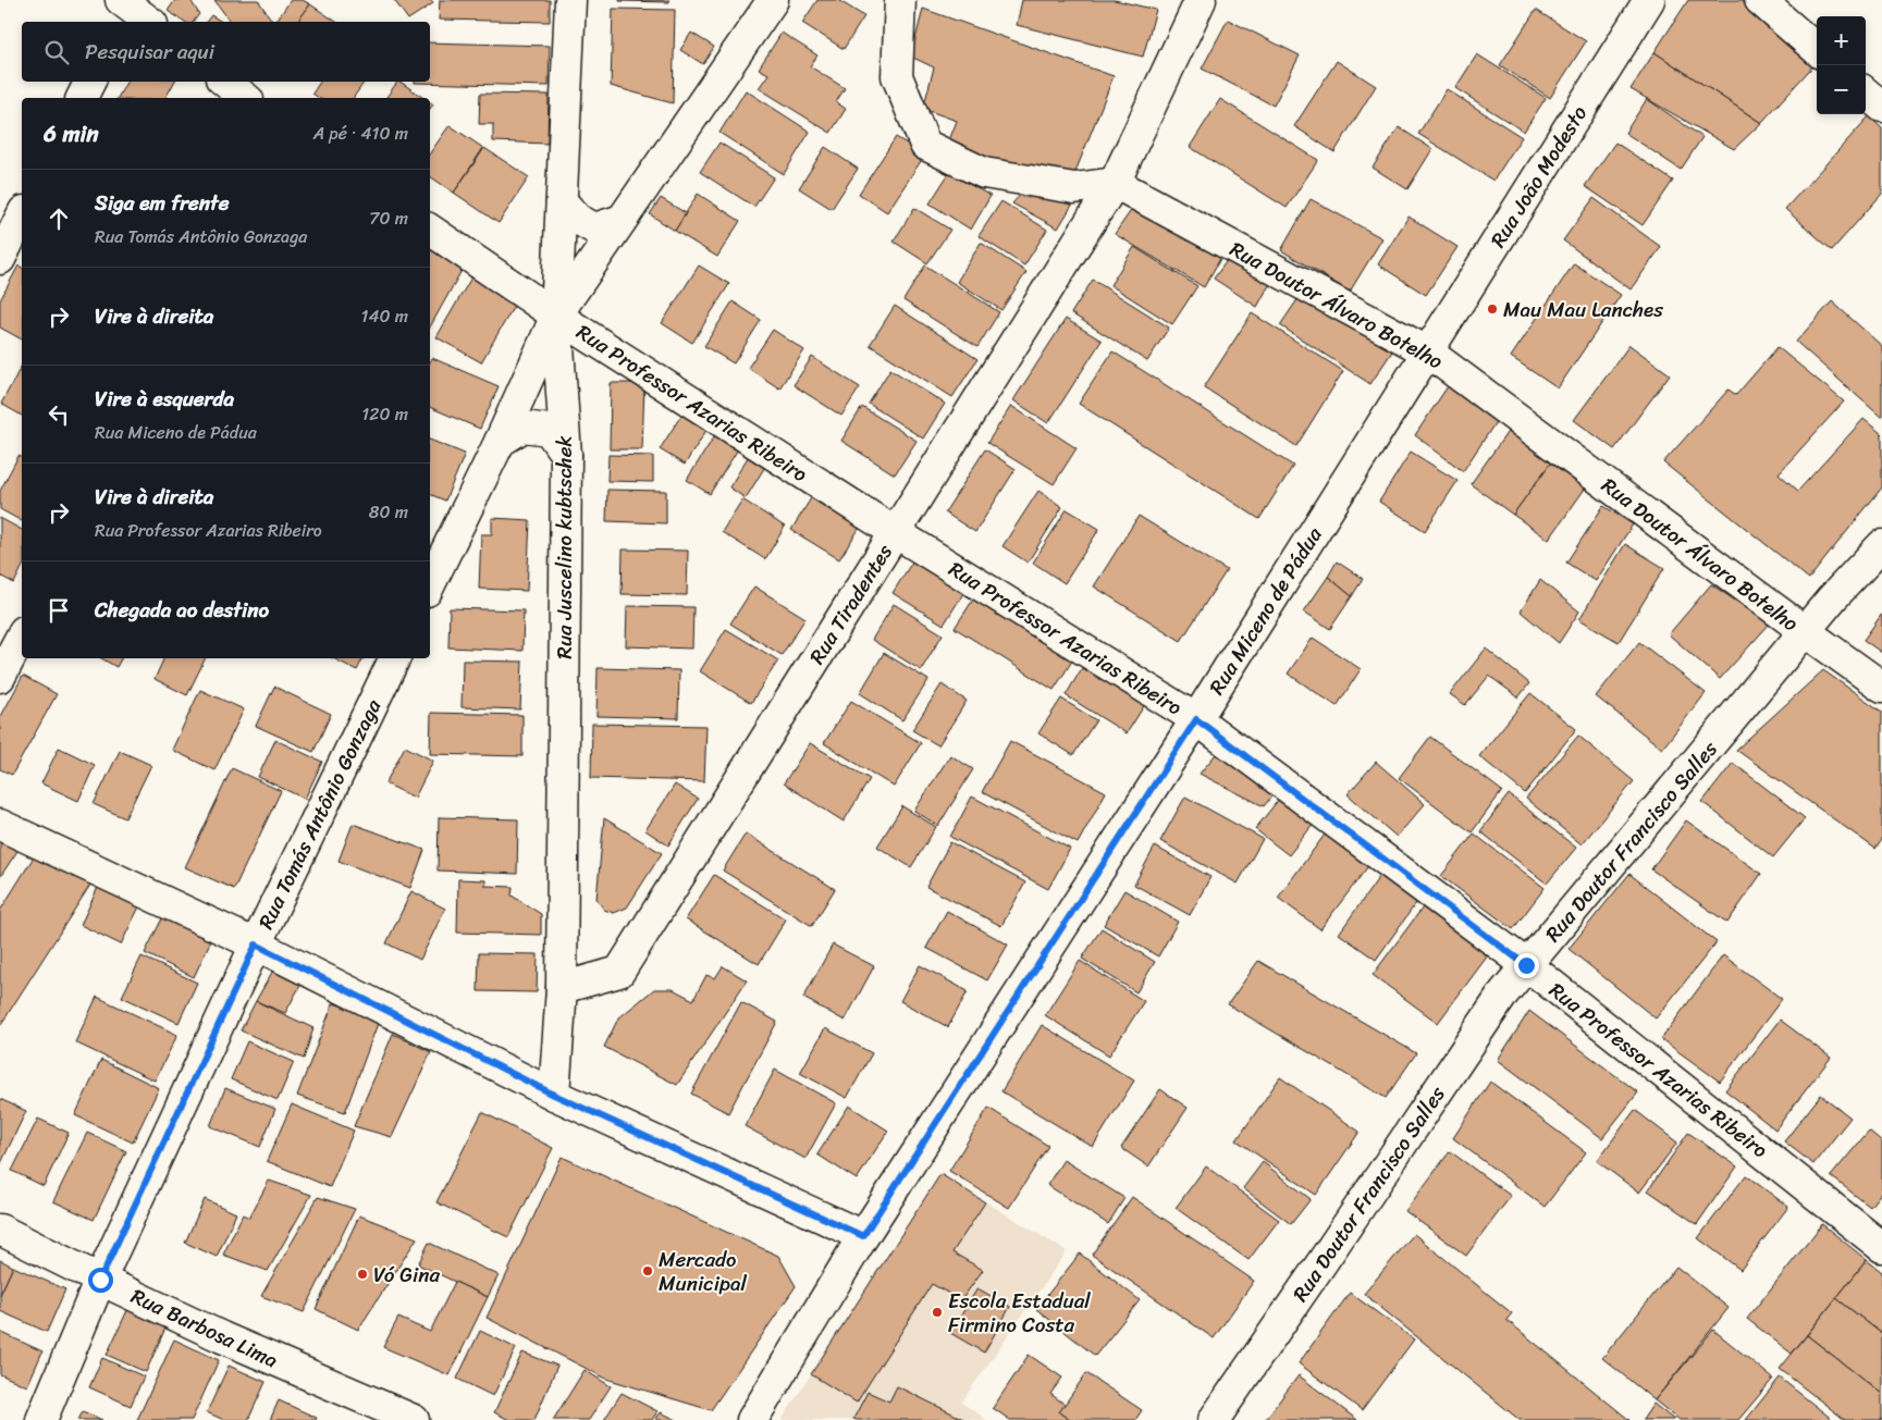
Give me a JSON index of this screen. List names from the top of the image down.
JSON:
{
  "streets": {
    "main road": [
      "Rua João Modesto",
      "Rua Doutor Álvaro Botelho",
      "Rua Professor Azarias Ribeiro",
      "Rua Juscelino kubtschek",
      "Rua Tiradentes",
      "Rua Miceno de Pádua",
      "Rua Tomás Antônio Gonzaga",
      "Rua Doutor Francisco Salles",
      "Rua Barbosa Lima"
    ]
  },
  "crossings": [
    ["Rua João Modesto", "Rua Doutor Álvaro Botelho"],
    ["Rua João Modesto", "Rua Miceno de Pádua"],
    ["Rua Doutor Álvaro Botelho", "Rua Tiradentes"],
    ["Rua Doutor Álvaro Botelho", "Rua Miceno de Pádua"],
    ["Rua Doutor Álvaro Botelho", "Rua Doutor Francisco Salles"],
    ["Rua Professor Azarias Ribeiro", "Rua Juscelino kubtschek"],
    ["Rua Professor Azarias Ribeiro", "Rua Tiradentes"],
    ["Rua Professor Azarias Ribeiro", "Rua Miceno de Pádua"],
    ["Rua Professor Azarias Ribeiro", "Rua Doutor Francisco Salles"],
    ["Rua Juscelino kubtschek", "Rua Tiradentes"],
    ["Rua Tomás Antônio Gonzaga", "Rua Barbosa Lima"]
  ],
  "places": [
    "Mau Mau Lanches",
    "Mercado Municipal",
    "Vó Gina",
    "Escola Estadual Firmino Costa"
  ],
  "page": {
    "map_buttons": ["+", "−"],
    "search": "Pesquisar aqui",
    "heading": ["6 min", "A pé · 410 m"],
    "list": [
      ["Siga em frente", "Rua Tomás Antônio Gonzaga", "70 m"],
      ["Vire à direita", "140 m"],
      ["Vire à esquerda", "Rua Miceno de Pádua", "120 m"],
      ["Vire à direita", "Rua Professor Azarias Ribeiro", "80 m"],
      "Chegada ao destino"
    ]
  }
}
